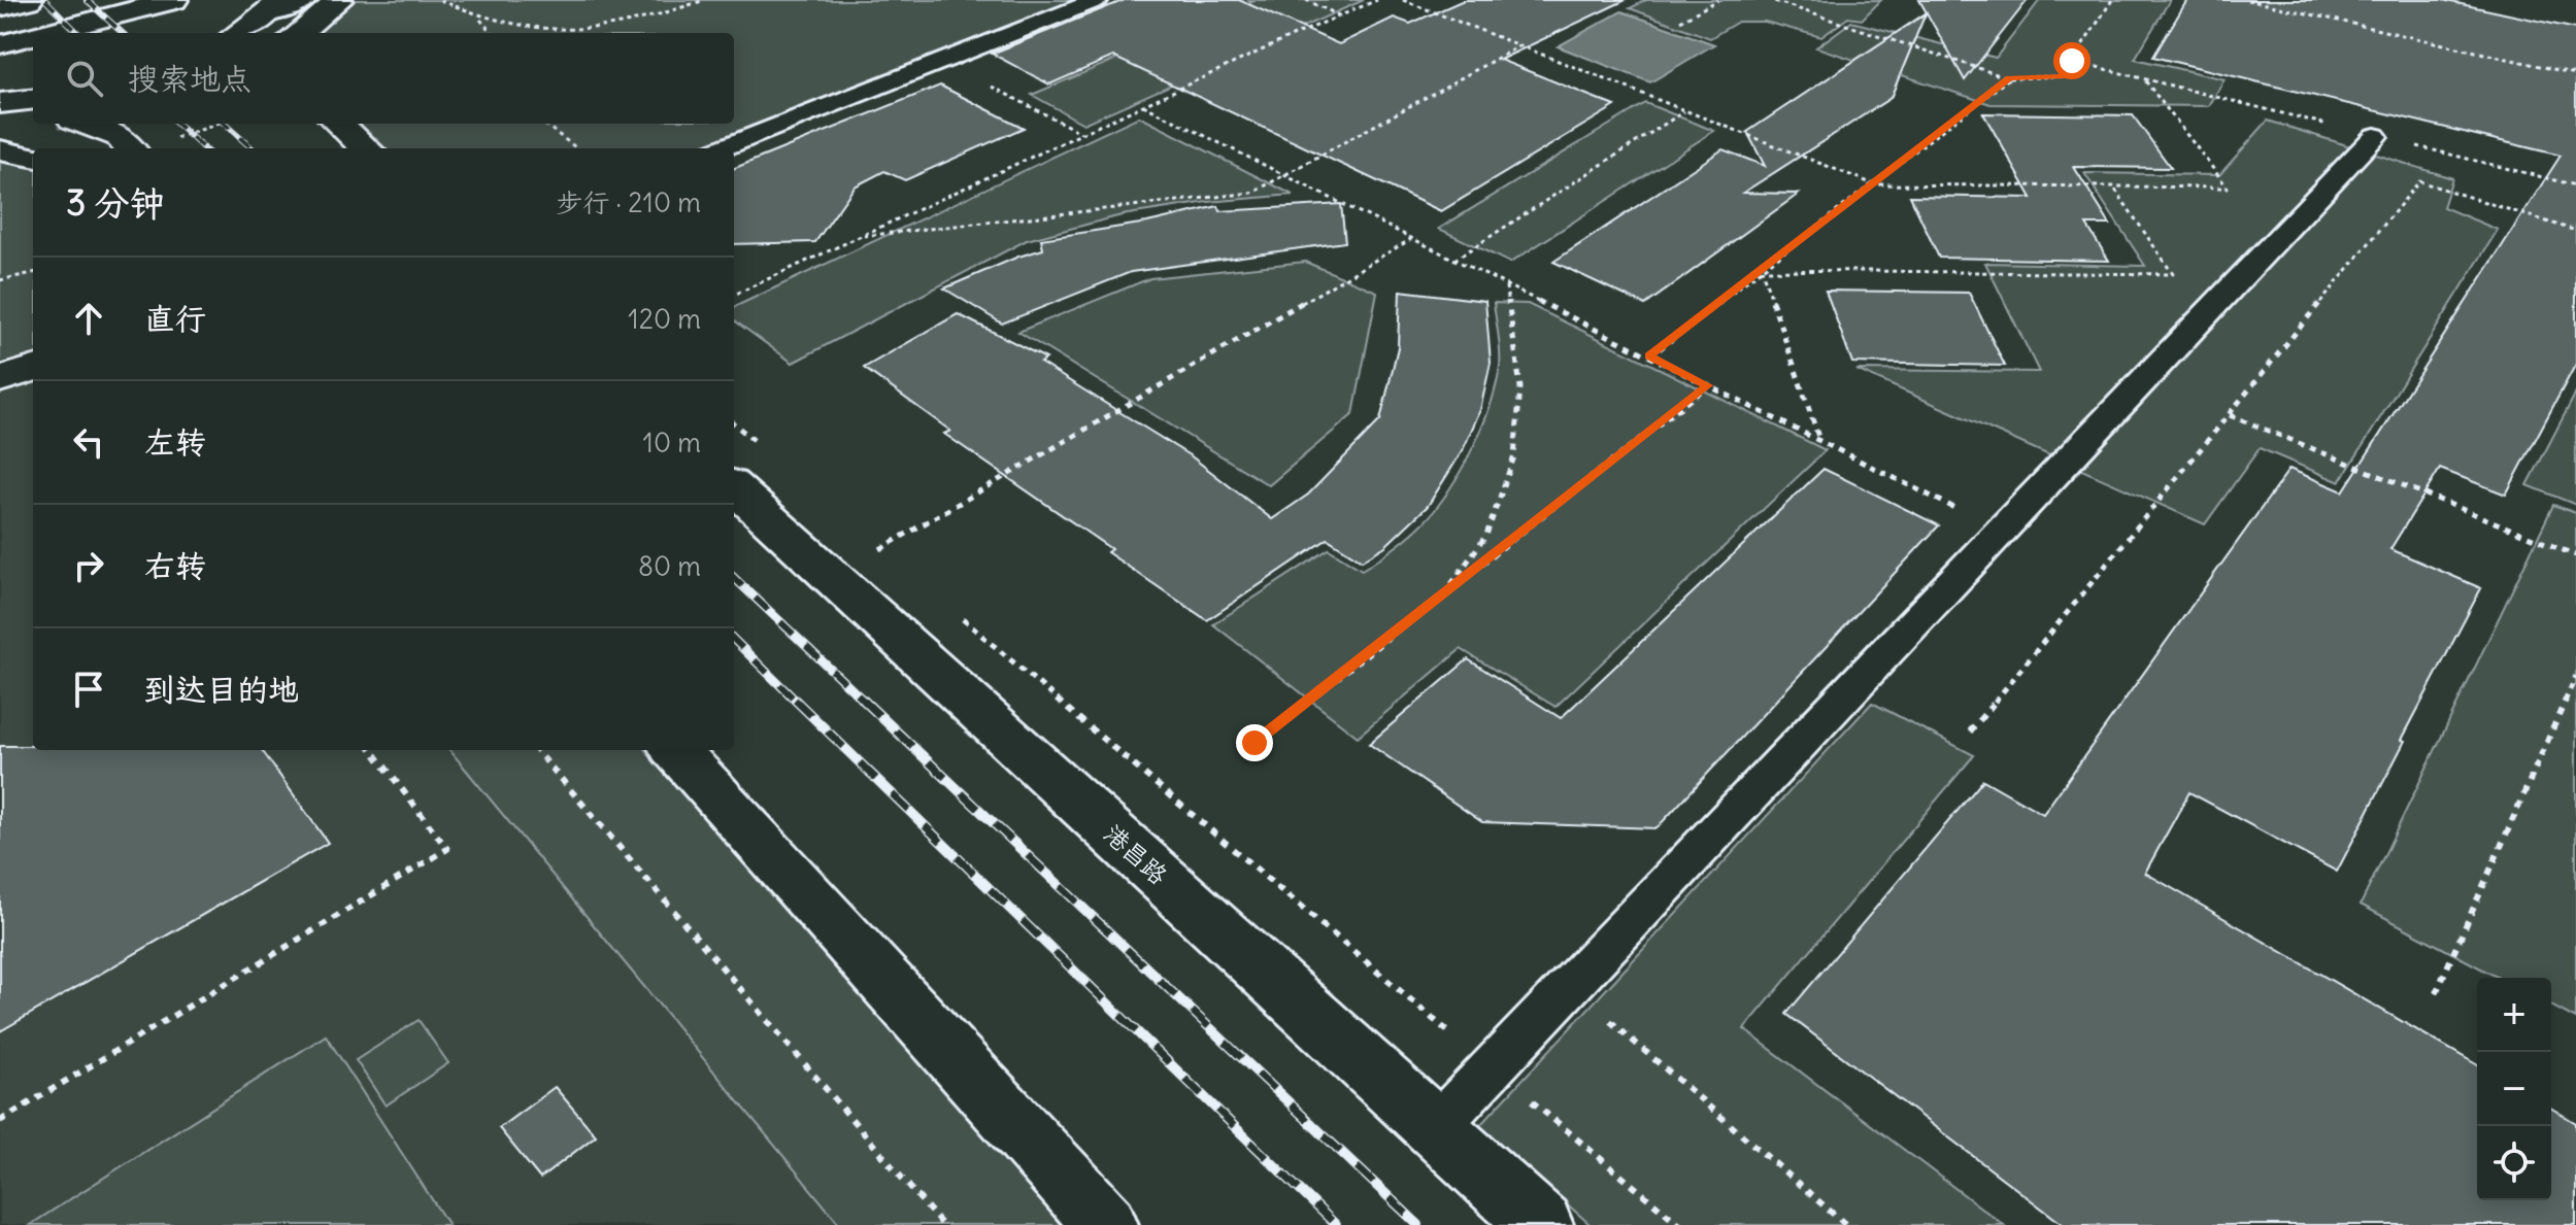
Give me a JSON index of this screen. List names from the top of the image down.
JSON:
{
  "streets": {
    "main road": ["港昌路"]
  },
  "page": {
    "search": "搜索地点",
    "heading": ["3 分钟", "步行 · 210 m"],
    "list": [
      ["直行", "120 m"],
      ["左转", "10 m"],
      ["右转", "80 m"],
      "到达目的地"
    ],
    "map_buttons": ["+", "−"]
  }
}
